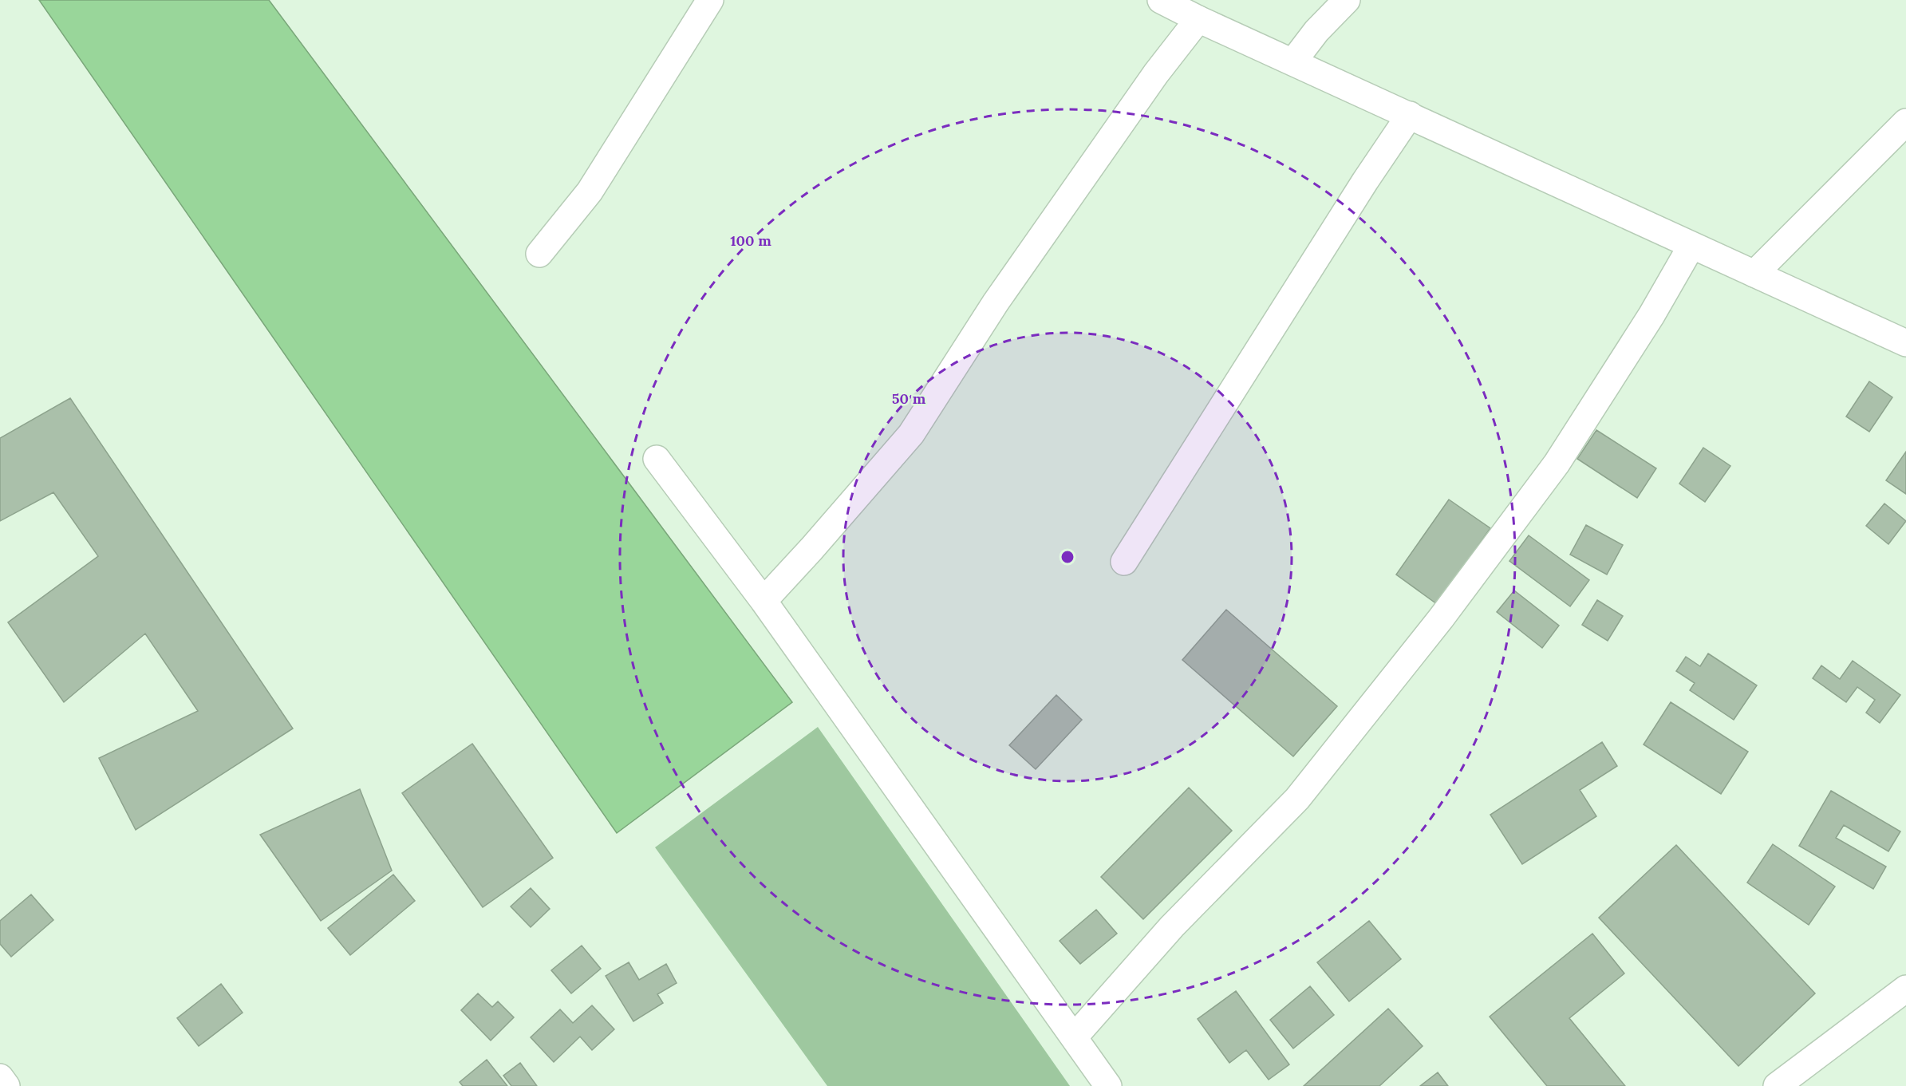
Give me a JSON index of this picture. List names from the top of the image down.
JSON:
{
  "rings": ["100 m", "50 m"]
}
